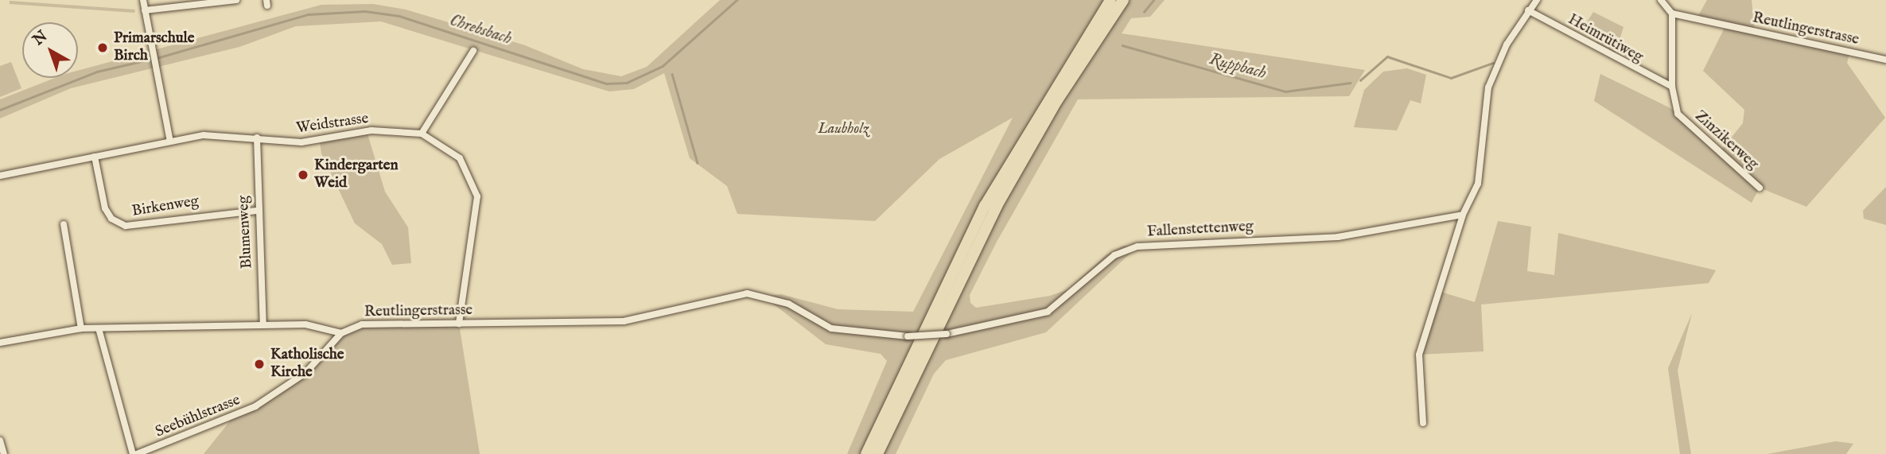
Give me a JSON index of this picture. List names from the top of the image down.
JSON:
{
  "streets": {
    "street": [
      "Reutlingerstrasse",
      "Heimrütiweg",
      "Weidstrasse",
      "Zinzikerweg",
      "Birkenweg",
      "Fallenstettenweg",
      "Blumenweg",
      "Seebühlstrasse"
    ]
  },
  "crossings": [
    ["Reutlingerstrasse", "Weidstrasse"],
    ["Reutlingerstrasse", "Zinzikerweg"],
    ["Reutlingerstrasse", "Fallenstettenweg"],
    ["Reutlingerstrasse", "Seebühlstrasse"],
    ["Heimrütiweg", "Zinzikerweg"],
    ["Weidstrasse", "Birkenweg"],
    ["Weidstrasse", "Blumenweg"],
    ["Birkenweg", "Blumenweg"]
  ],
  "water": ["Chrebsbach", "Ruppbach"],
  "parks": ["Laubholz"],
  "places": ["Primarschule Birch", "Kindergarten Weid", "Katholische Kirche"],
  "north": "top left"
}
